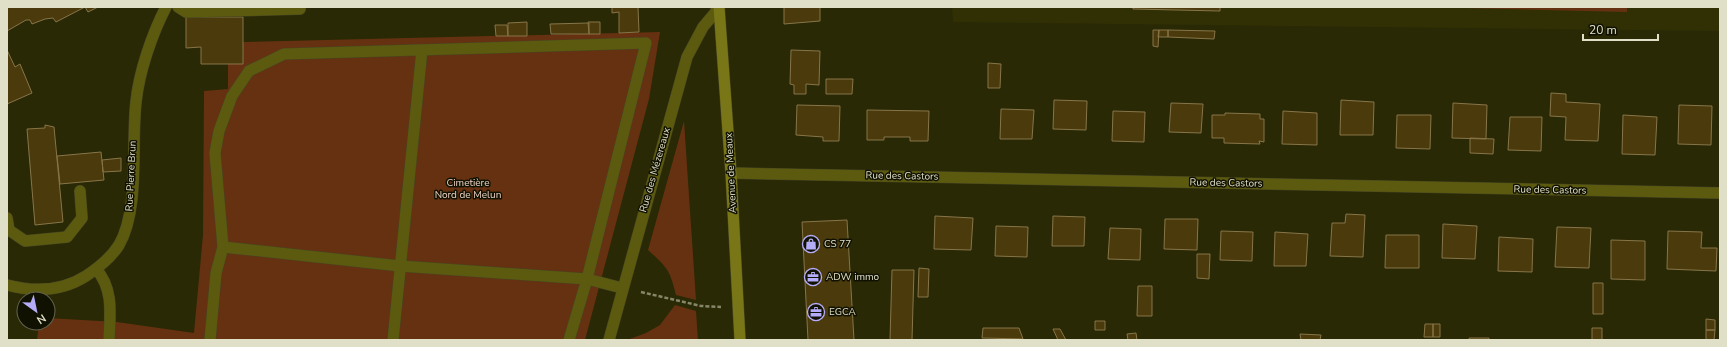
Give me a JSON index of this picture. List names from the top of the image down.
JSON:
{
  "streets": {
    "main road": ["Avenue de Meaux"],
    "street": ["Rue des Mézereaux", "Rue Pierre Brun", "Rue des Castors"]
  },
  "crossings": [
    ["Rue des Mézereaux", "Avenue de Meaux"],
    ["Avenue de Meaux", "Rue des Castors"]
  ],
  "parks": ["Cimetière Nord de Melun"],
  "places": {
    "shop": ["CS 77"],
    "office": ["ADW immo", "EGCA"]
  },
  "scale_bar": "20 m",
  "north": "bottom right"
}
